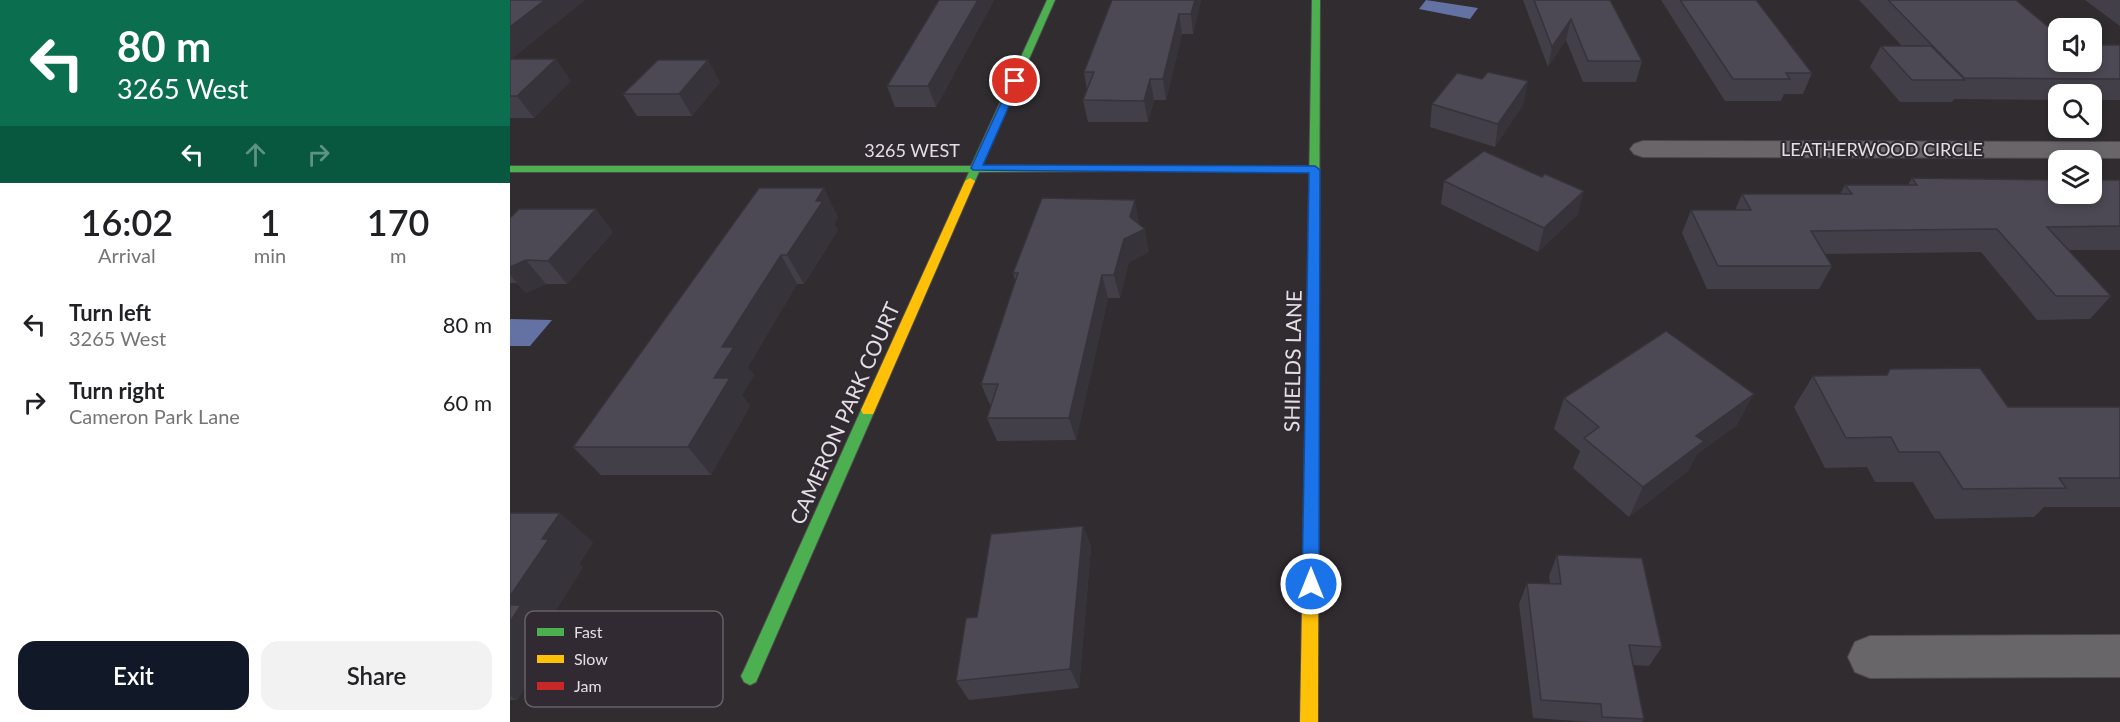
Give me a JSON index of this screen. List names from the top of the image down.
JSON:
{
  "streets": {
    "street": [
      "LEATHERWOOD CIRCLE",
      "3265 WEST",
      "SHIELDS LANE",
      "CAMERON PARK COURT"
    ]
  },
  "crossings": [
    ["3265 WEST", "SHIELDS LANE"],
    ["3265 WEST", "CAMERON PARK COURT"]
  ],
  "legend": ["Fast", "Slow", "Jam"],
  "page": {
    "turn": ["80 m", "3265 West"],
    "eta": [
      "16:02",
      "Arrival",
      "1",
      "min",
      "170",
      "m"
    ],
    "list": [
      {
        "name": "Turn left",
        "note": "3265 West",
        "value": "80 m"
      },
      {
        "name": "Turn right",
        "note": "Cameron Park Lane",
        "value": "60 m"
      }
    ],
    "buttons": ["Exit", "Share"]
  }
}
